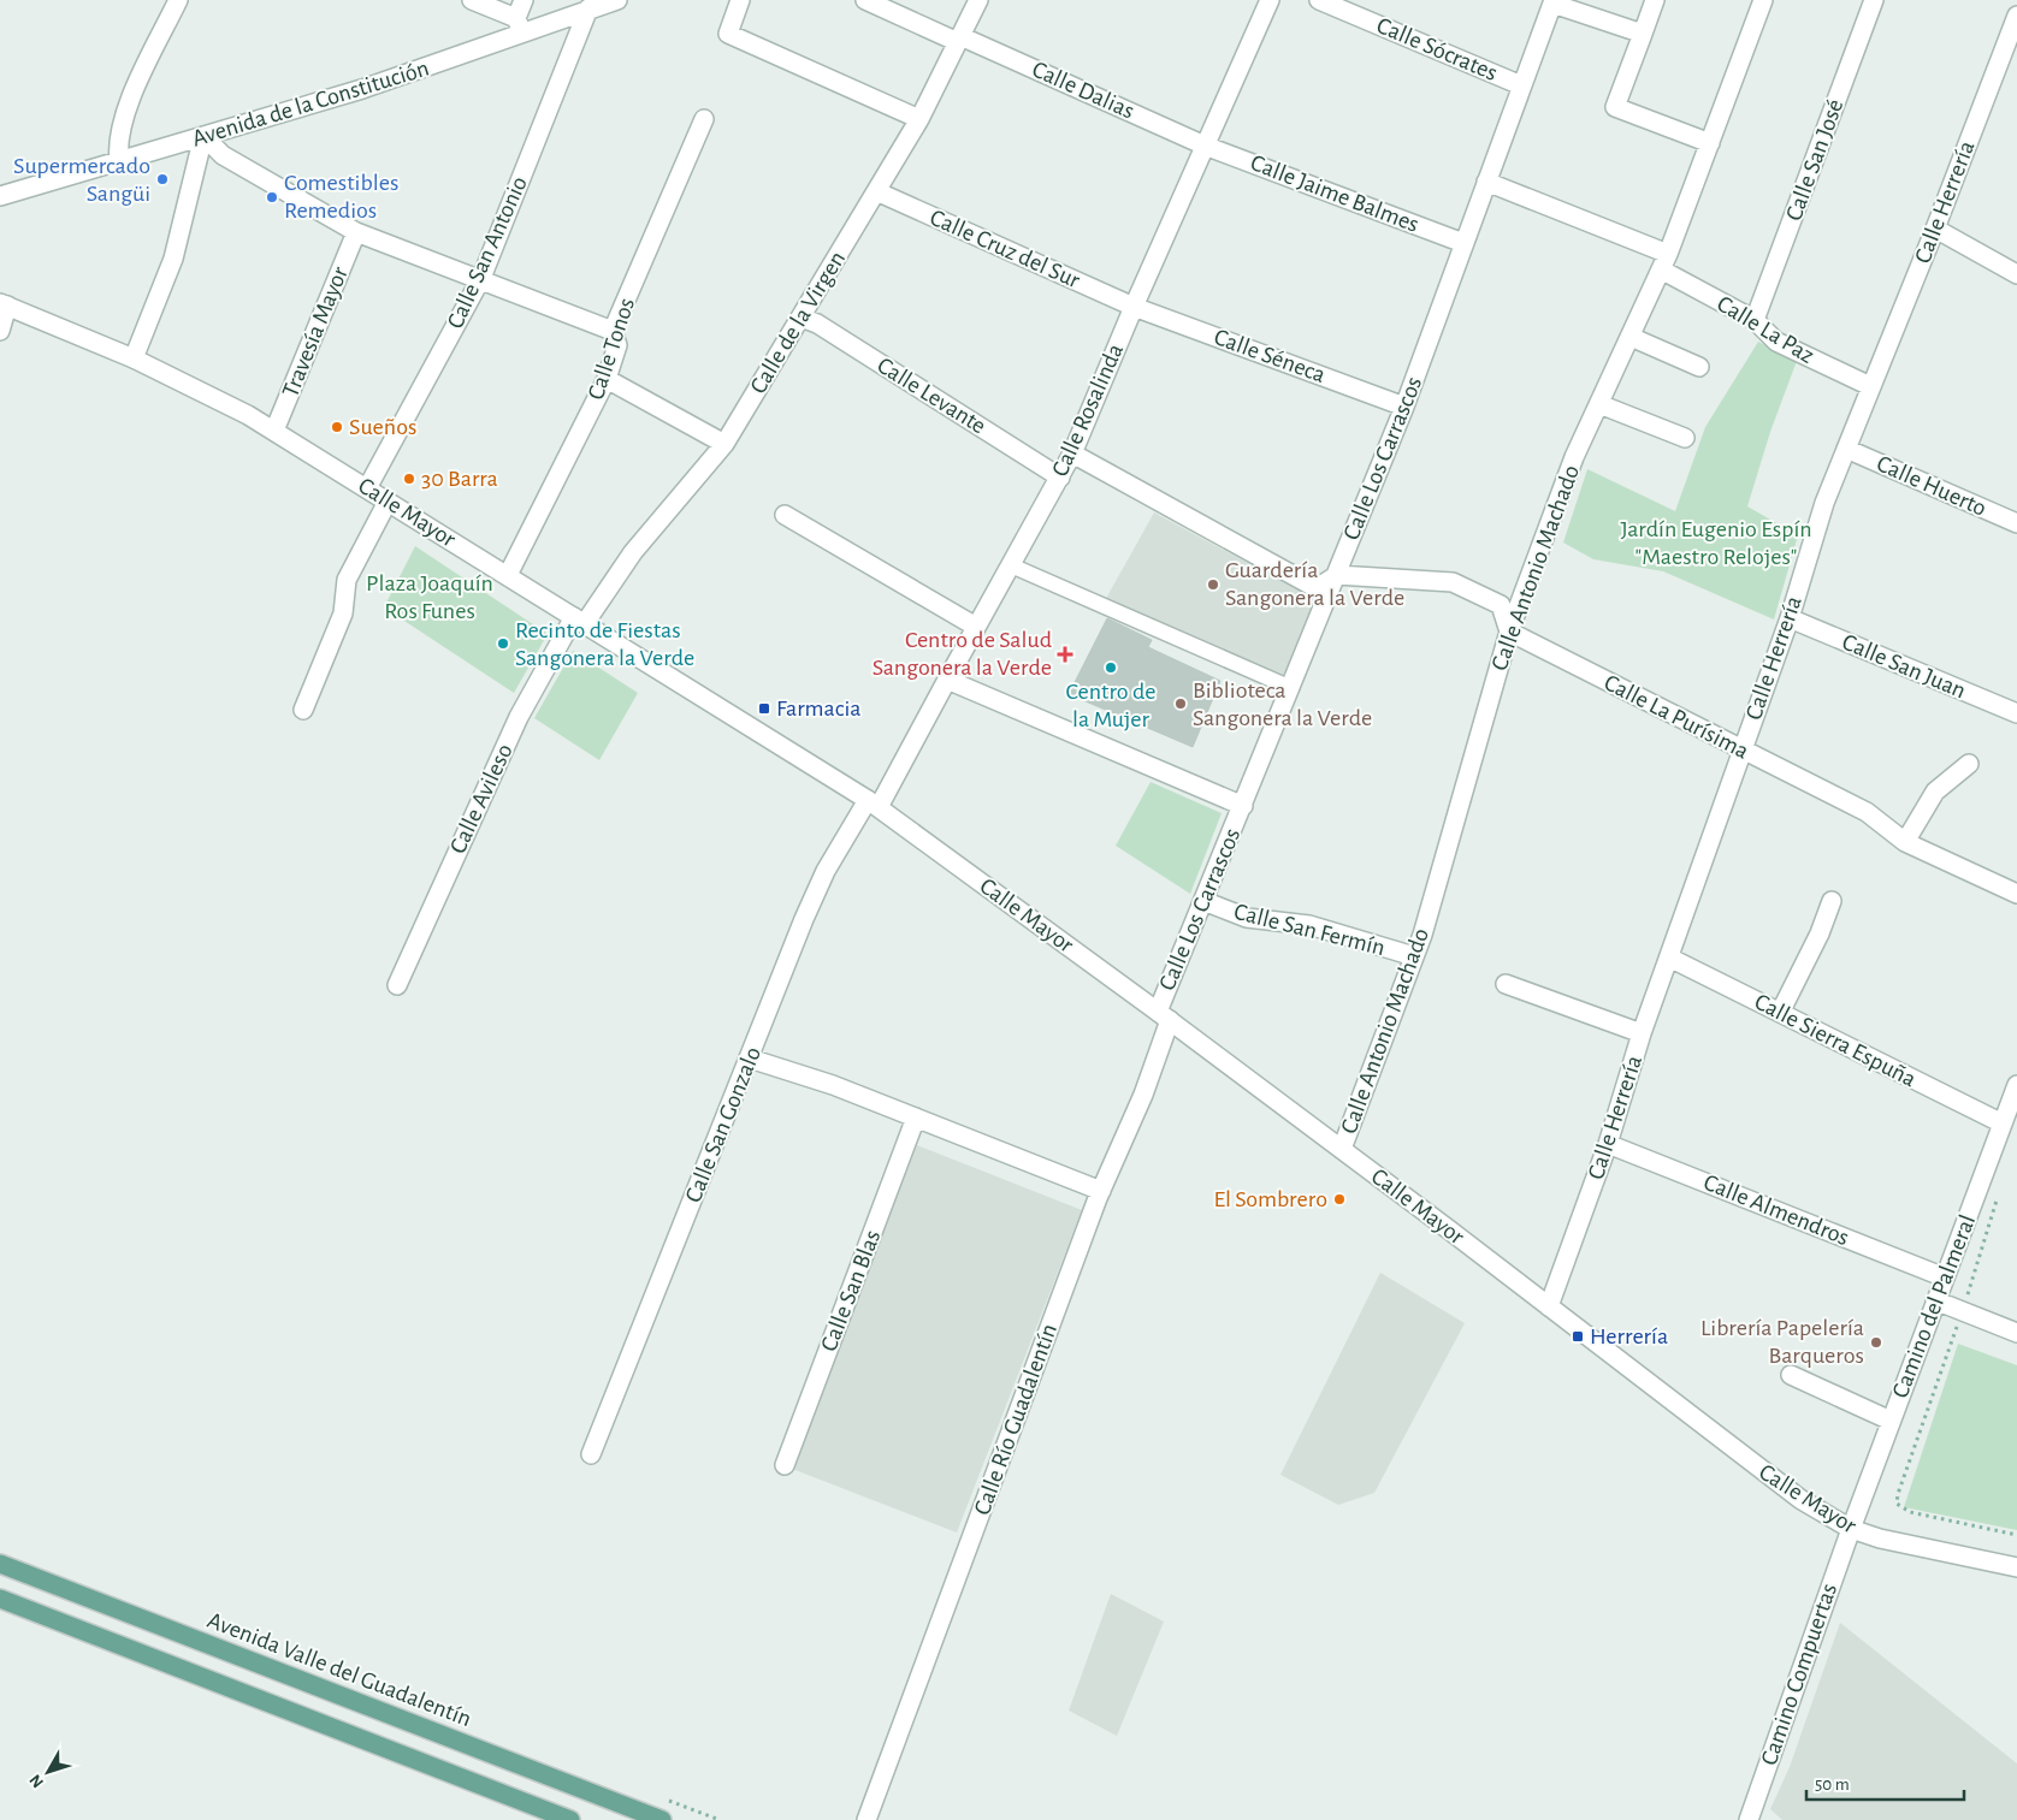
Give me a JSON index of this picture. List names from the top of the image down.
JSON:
{
  "streets": {
    "main road": ["Avenida Valle del Guadalentín"],
    "street": [
      "Calle Sócrates",
      "Calle Dalias",
      "Avenida de la Constitución",
      "Calle San José",
      "Calle Jaime Balmes",
      "Calle Herrería",
      "Calle Cruz del Sur",
      "Calle San Antonio",
      "Calle de la Virgen",
      "Calle La Paz",
      "Travesía Mayor",
      "Calle Tonos",
      "Calle Séneca",
      "Calle Levante",
      "Calle Rosalinda",
      "Calle Los Carrascos",
      "Calle Huerto",
      "Calle Mayor",
      "Calle Antonio Machado",
      "Calle San Juan",
      "Calle La Purísima",
      "Calle Avileso",
      "Calle San Fermín",
      "Calle Sierra Espuña",
      "Calle San Gonzalo",
      "Calle Almendros",
      "Calle San Blas",
      "Camino del Palmeral",
      "Calle Río Guadalentín",
      "Camino Compuertas"
    ]
  },
  "crossings": [
    ["Calle Sócrates", "Calle Los Carrascos"],
    ["Calle Dalias", "Calle Jaime Balmes"],
    ["Calle Dalias", "Calle de la Virgen"],
    ["Calle Dalias", "Calle Rosalinda"],
    ["Avenida de la Constitución", "Calle San Antonio"],
    ["Calle San José", "Calle La Paz"],
    ["Calle Jaime Balmes", "Calle Rosalinda"],
    ["Calle Jaime Balmes", "Calle Los Carrascos"],
    ["Calle Herrería", "Calle La Paz"],
    ["Calle Herrería", "Calle Huerto"],
    ["Calle Herrería", "Calle Mayor"],
    ["Calle Herrería", "Calle San Juan"],
    ["Calle Herrería", "Calle La Purísima"],
    ["Calle Herrería", "Calle Sierra Espuña"],
    ["Calle Herrería", "Calle Almendros"],
    ["Calle Cruz del Sur", "Calle de la Virgen"],
    ["Calle Cruz del Sur", "Calle Séneca"],
    ["Calle Cruz del Sur", "Calle Rosalinda"],
    ["Calle San Antonio", "Calle Mayor"],
    ["Calle de la Virgen", "Calle Levante"],
    ["Calle de la Virgen", "Calle Mayor"],
    ["Calle de la Virgen", "Calle Avileso"],
    ["Calle La Paz", "Calle Los Carrascos"],
    ["Calle La Paz", "Calle Antonio Machado"],
    ["Travesía Mayor", "Calle Mayor"],
    ["Calle Tonos", "Calle Mayor"],
    ["Calle Séneca", "Calle Rosalinda"],
    ["Calle Séneca", "Calle Los Carrascos"],
    ["Calle Levante", "Calle Rosalinda"],
    ["Calle Rosalinda", "Calle Mayor"],
    ["Calle Rosalinda", "Calle San Gonzalo"],
    ["Calle Los Carrascos", "Calle Mayor"],
    ["Calle Los Carrascos", "Calle San Fermín"],
    ["Calle Los Carrascos", "Calle Río Guadalentín"],
    ["Calle Mayor", "Calle Antonio Machado"],
    ["Calle Mayor", "Calle Avileso"],
    ["Calle Mayor", "Calle San Gonzalo"],
    ["Calle Mayor", "Camino del Palmeral"],
    ["Calle Mayor", "Calle Río Guadalentín"],
    ["Calle Mayor", "Camino Compuertas"],
    ["Calle Antonio Machado", "Calle La Purísima"],
    ["Calle Antonio Machado", "Calle San Fermín"],
    ["Calle Sierra Espuña", "Camino del Palmeral"],
    ["Calle Almendros", "Camino del Palmeral"],
    ["Camino del Palmeral", "Camino Compuertas"]
  ],
  "parks": ["Jardín Eugenio Espín \"Maestro Relojes\"", "Plaza Joaquín Ros Funes"],
  "places": {
    "other": [
      "Supermercado Sangüi",
      "Comestibles Remedios",
      "Sueños",
      "30 Barra",
      "Guardería Sangonera la Verde",
      "Recinto de Fiestas Sangonera la Verde",
      "Centro de la Mujer",
      "Biblioteca Sangonera la Verde",
      "El Sombrero",
      "Librería Papelería Barqueros"
    ],
    "health": ["Centro de Salud Sangonera la Verde"],
    "transit": ["Farmacia", "Herrería"]
  },
  "scale_bar": "50 m",
  "north": "bottom left"
}
